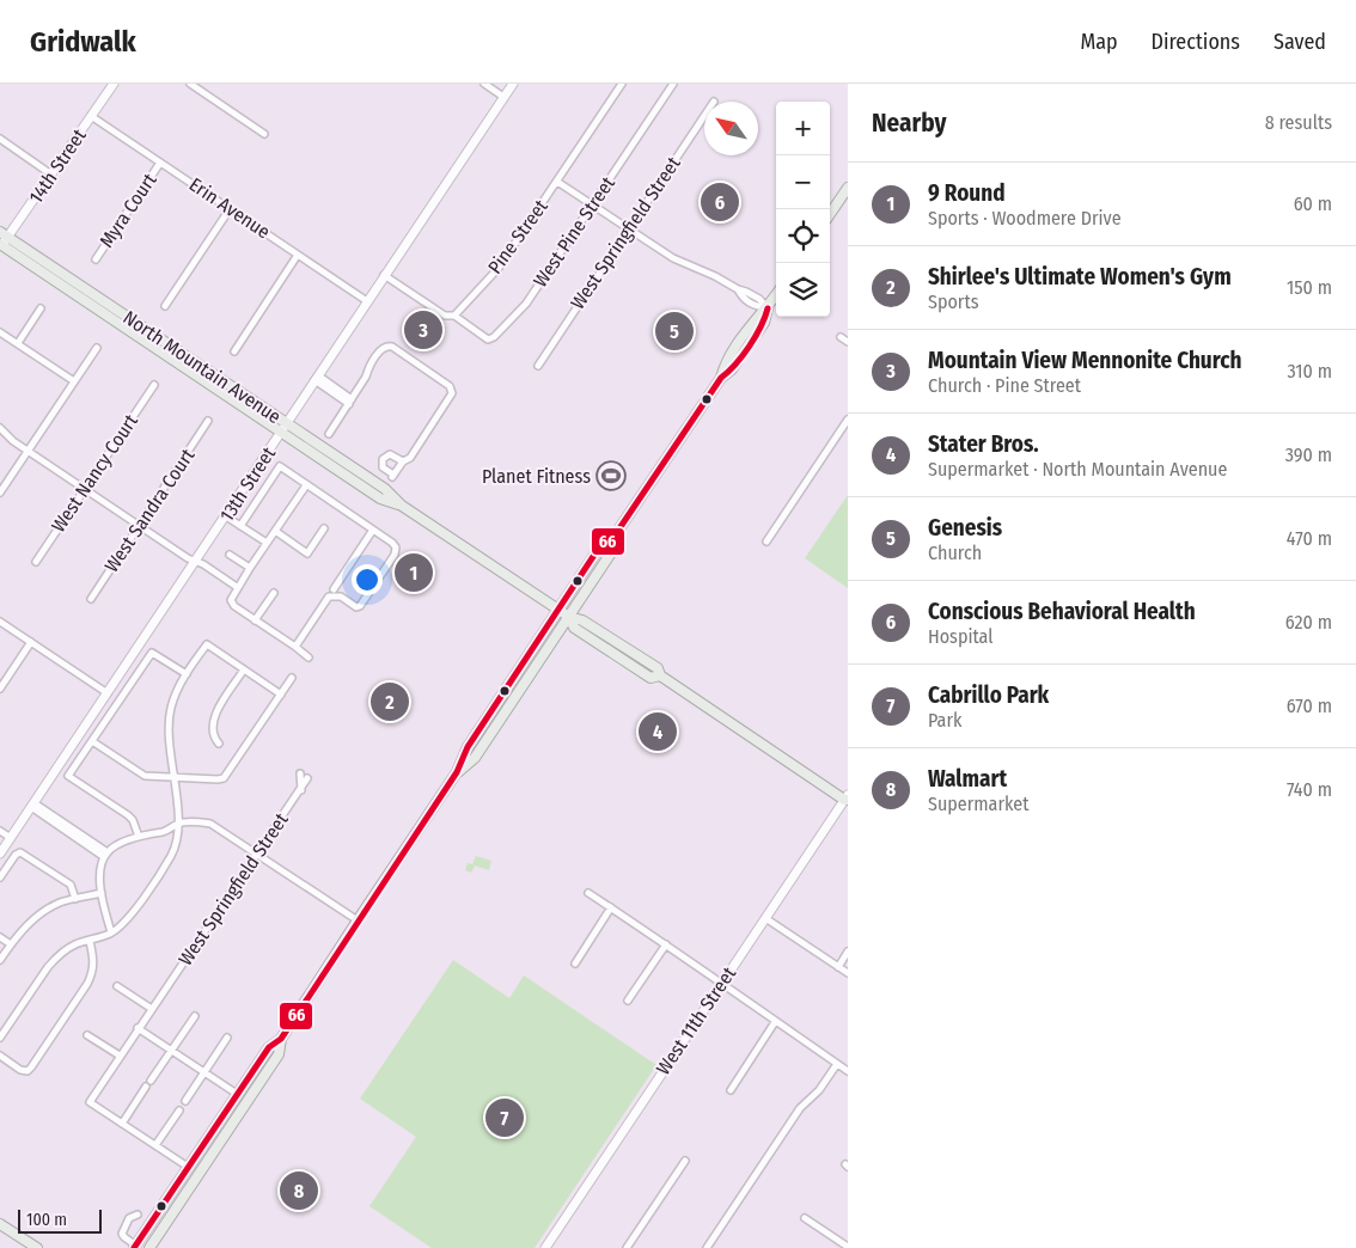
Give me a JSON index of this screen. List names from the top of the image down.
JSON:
{
  "streets": {
    "main road": ["North Mountain Avenue"],
    "street": [
      "14th Street",
      "Erin Avenue",
      "Myra Court",
      "West Pine Street",
      "West Springfield Street",
      "Pine Street",
      "West Nancy Court",
      "13th Street",
      "West Sandra Court",
      "West 11th Street"
    ]
  },
  "crossings": [
    ["14th Street", "Erin Avenue"],
    ["14th Street", "North Mountain Avenue"],
    ["Erin Avenue", "Myra Court"],
    ["Erin Avenue", "13th Street"],
    ["West Pine Street", "Pine Street"],
    ["North Mountain Avenue", "13th Street"],
    ["North Mountain Avenue", "West 11th Street"]
  ],
  "places": {
    "sports": ["Planet Fitness"]
  },
  "lines": ["transit line 66"],
  "scale_bar": "100 m",
  "north": "top left",
  "page": {
    "header": "Gridwalk",
    "nav": ["Map", "Directions", "Saved"],
    "heading": ["Nearby", "8 results"],
    "map_buttons": ["+", "−"],
    "list": [
      {
        "mark": "1",
        "name": "9 Round",
        "note": "Sports · Woodmere Drive",
        "value": "60 m"
      },
      {
        "mark": "2",
        "name": "Shirlee's Ultimate Women's Gym",
        "note": "Sports",
        "value": "150 m"
      },
      {
        "mark": "3",
        "name": "Mountain View Mennonite Church",
        "note": "Church · Pine Street",
        "value": "310 m"
      },
      {
        "mark": "4",
        "name": "Stater Bros.",
        "note": "Supermarket · North Mountain Avenue",
        "value": "390 m"
      },
      {
        "mark": "5",
        "name": "Genesis",
        "note": "Church",
        "value": "470 m"
      },
      {
        "mark": "6",
        "name": "Conscious Behavioral Health",
        "note": "Hospital",
        "value": "620 m"
      },
      {
        "mark": "7",
        "name": "Cabrillo Park",
        "note": "Park",
        "value": "670 m"
      },
      {
        "mark": "8",
        "name": "Walmart",
        "note": "Supermarket",
        "value": "740 m"
      }
    ],
    "pins": [
      "6",
      "3",
      "5",
      "1",
      "2",
      "4",
      "7",
      "8"
    ],
    "scale": "100 m"
  }
}
